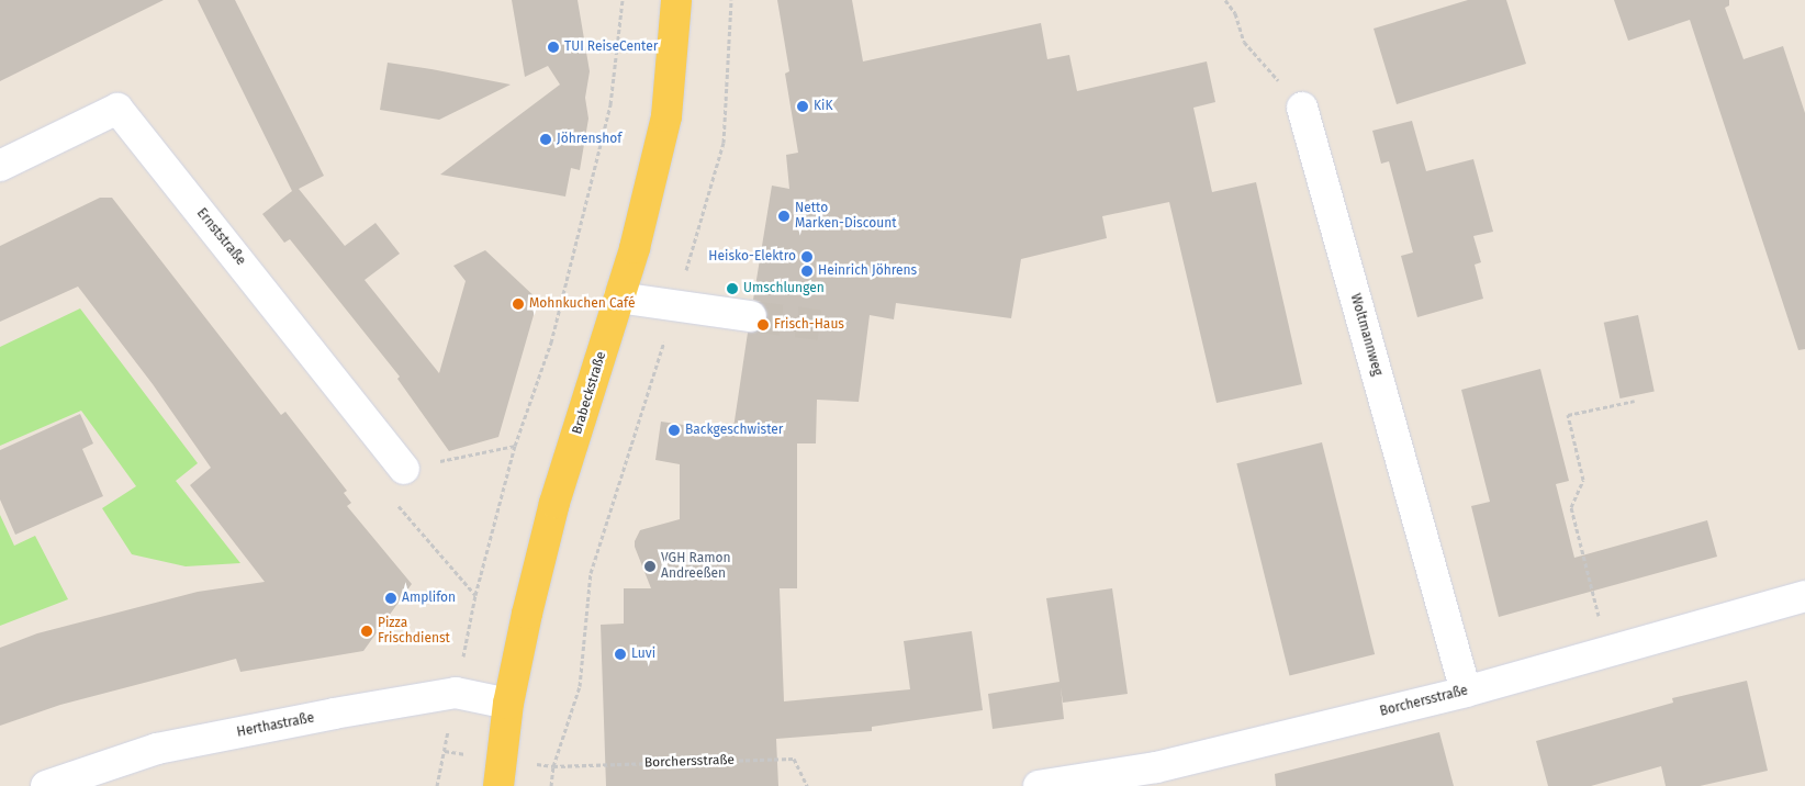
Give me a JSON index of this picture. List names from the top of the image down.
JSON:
{
  "streets": {
    "main road": ["Brabeckstraße"],
    "street": [
      "Ernststraße",
      "Woltmannweg",
      "Borchersstraße",
      "Herthastraße"
    ]
  },
  "crossings": [
    ["Woltmannweg", "Borchersstraße"],
    ["Brabeckstraße", "Herthastraße"]
  ],
  "places": [
    "TUI ReiseCenter",
    "KiK",
    "Jöhrenshof",
    "Netto Marken-Discount",
    "Heisko-Elektro",
    "Heinrich Jöhrens",
    "Umschlungen",
    "Mohnkuchen Café",
    "Frisch-Haus",
    "Backgeschwister",
    "VGH Ramon Andreeßen",
    "Amplifon",
    "Pizza Frischdienst",
    "Luvi"
  ]
}
